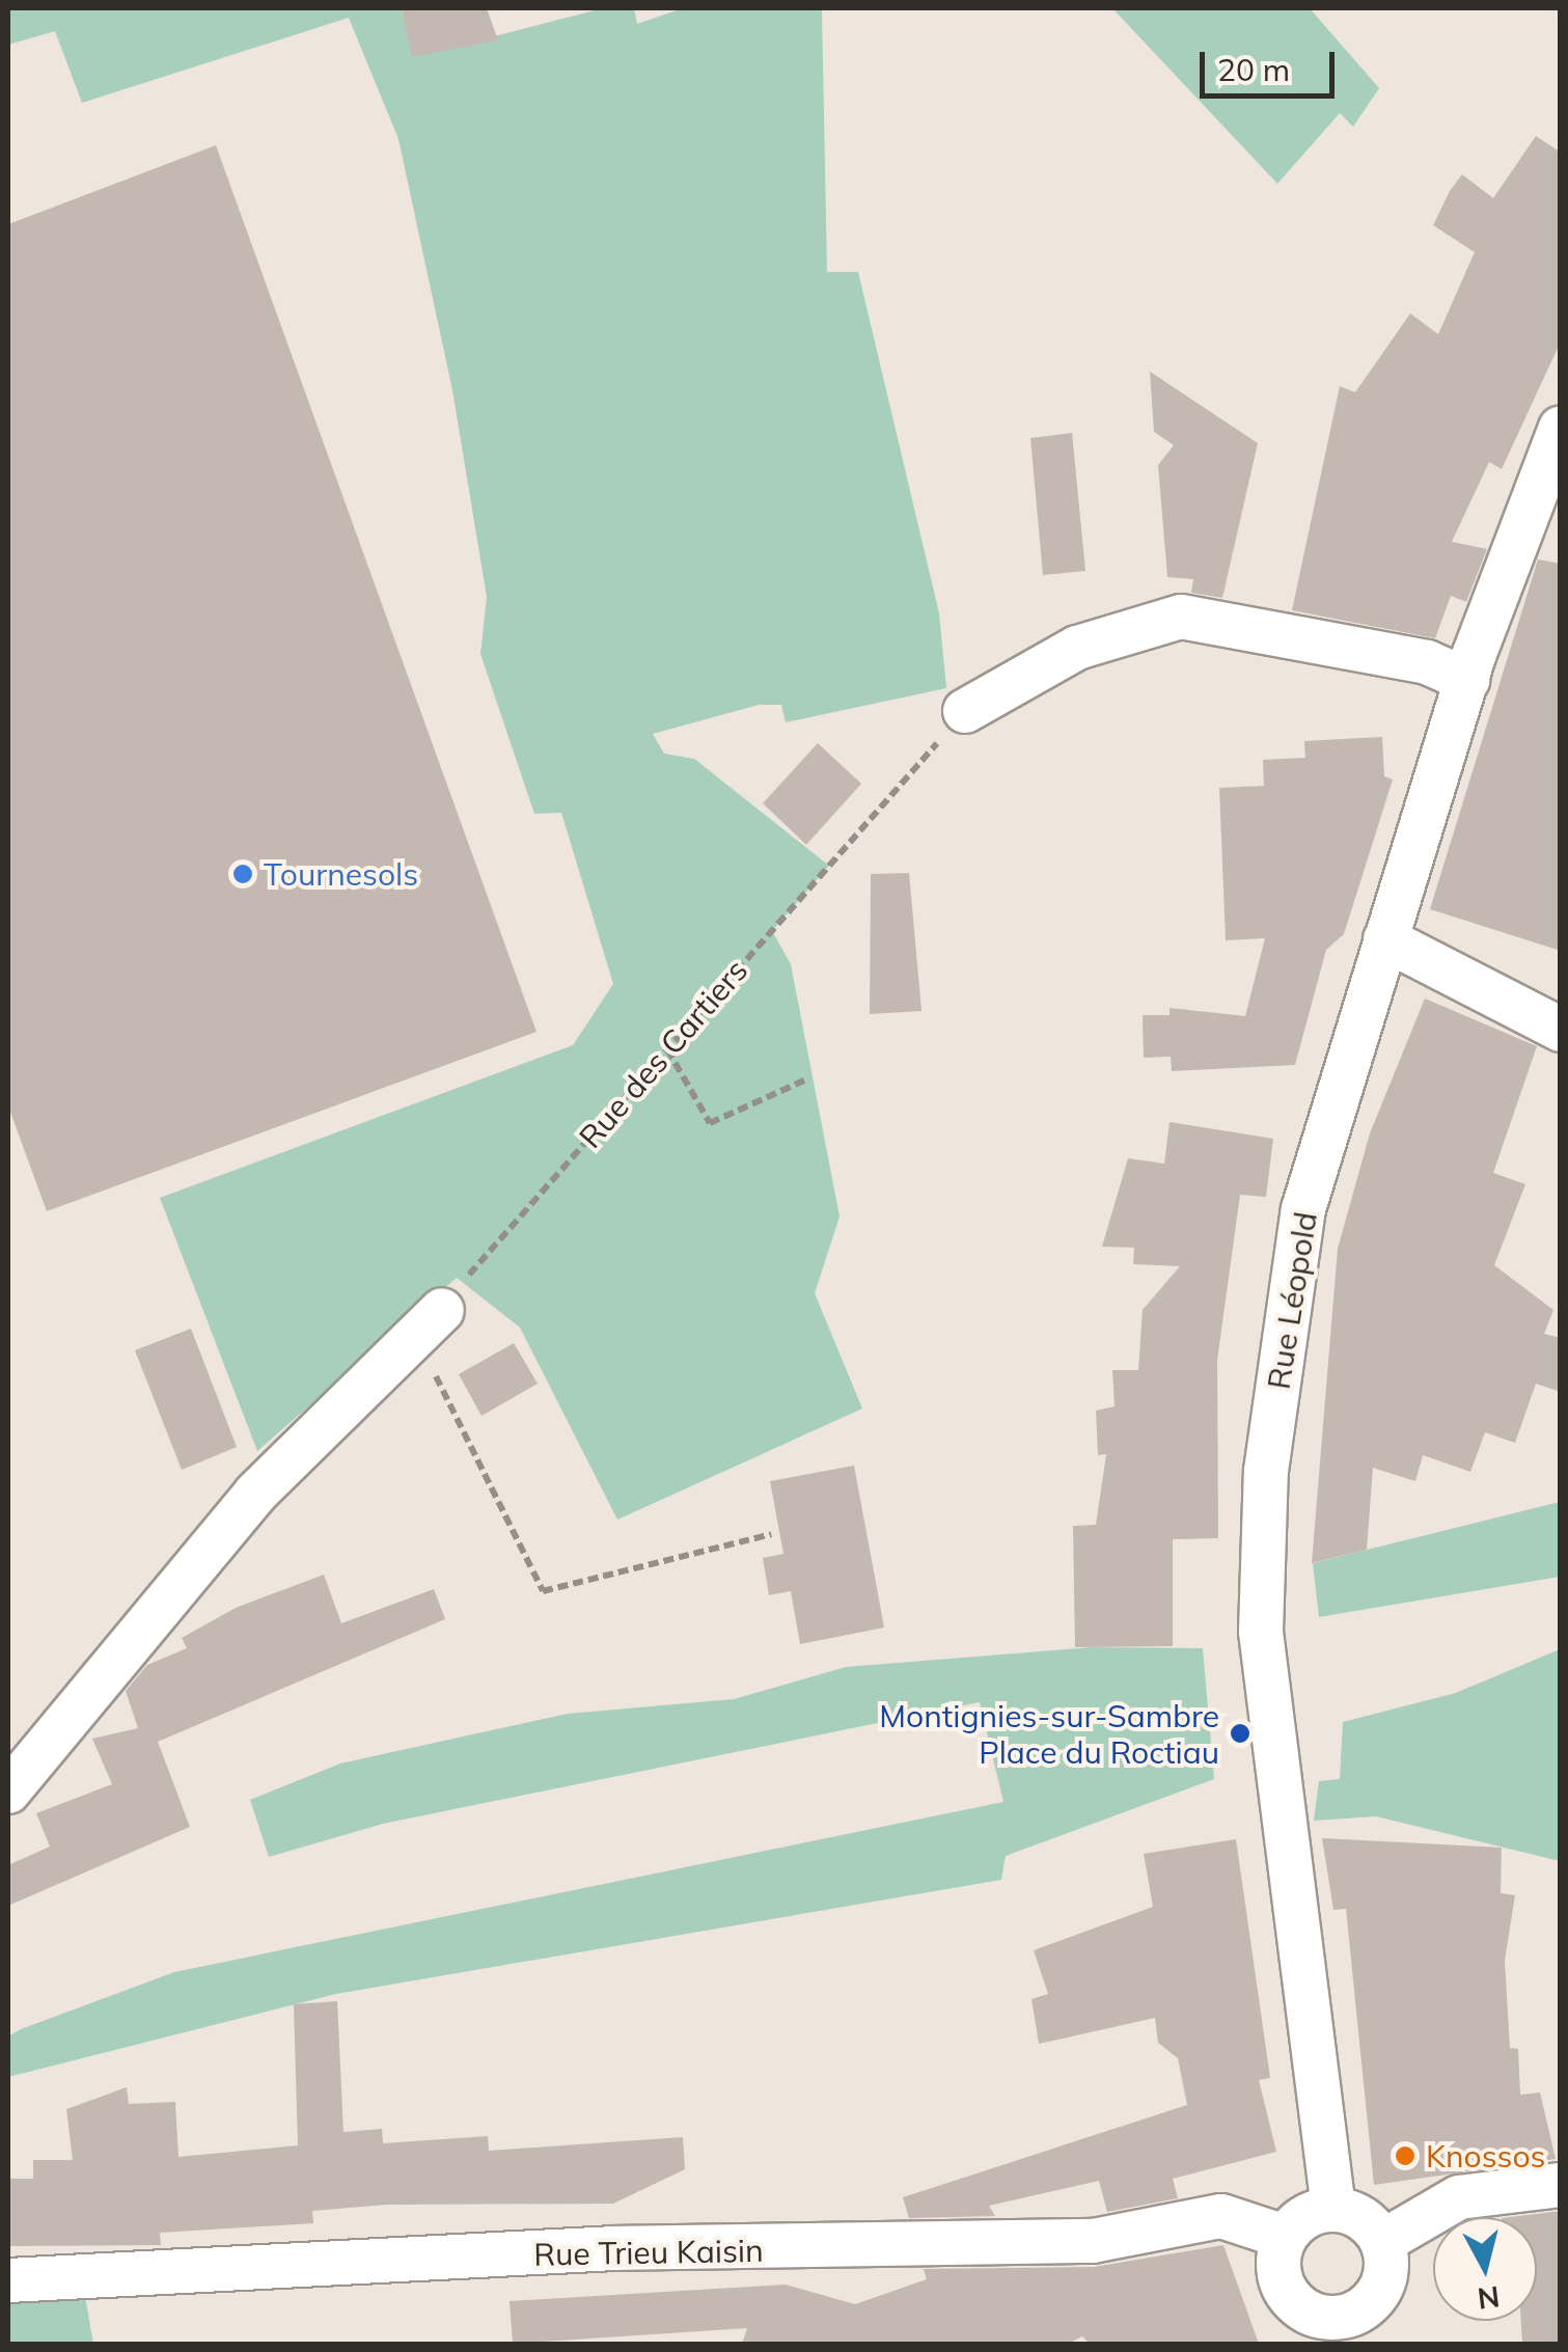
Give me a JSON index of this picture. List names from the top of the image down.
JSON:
{
  "streets": {
    "street": ["Rue Léopold", "Rue Trieu Kaisin"],
    "path": ["Rue des Cartiers"]
  },
  "crossings": [
    ["Rue Léopold", "Rue Trieu Kaisin"]
  ],
  "places": ["Tournesols", "Montignies-sur-Sambre Place du Roctiau", "Knossos"],
  "scale_bar": "20 m",
  "north": "bottom"
}
